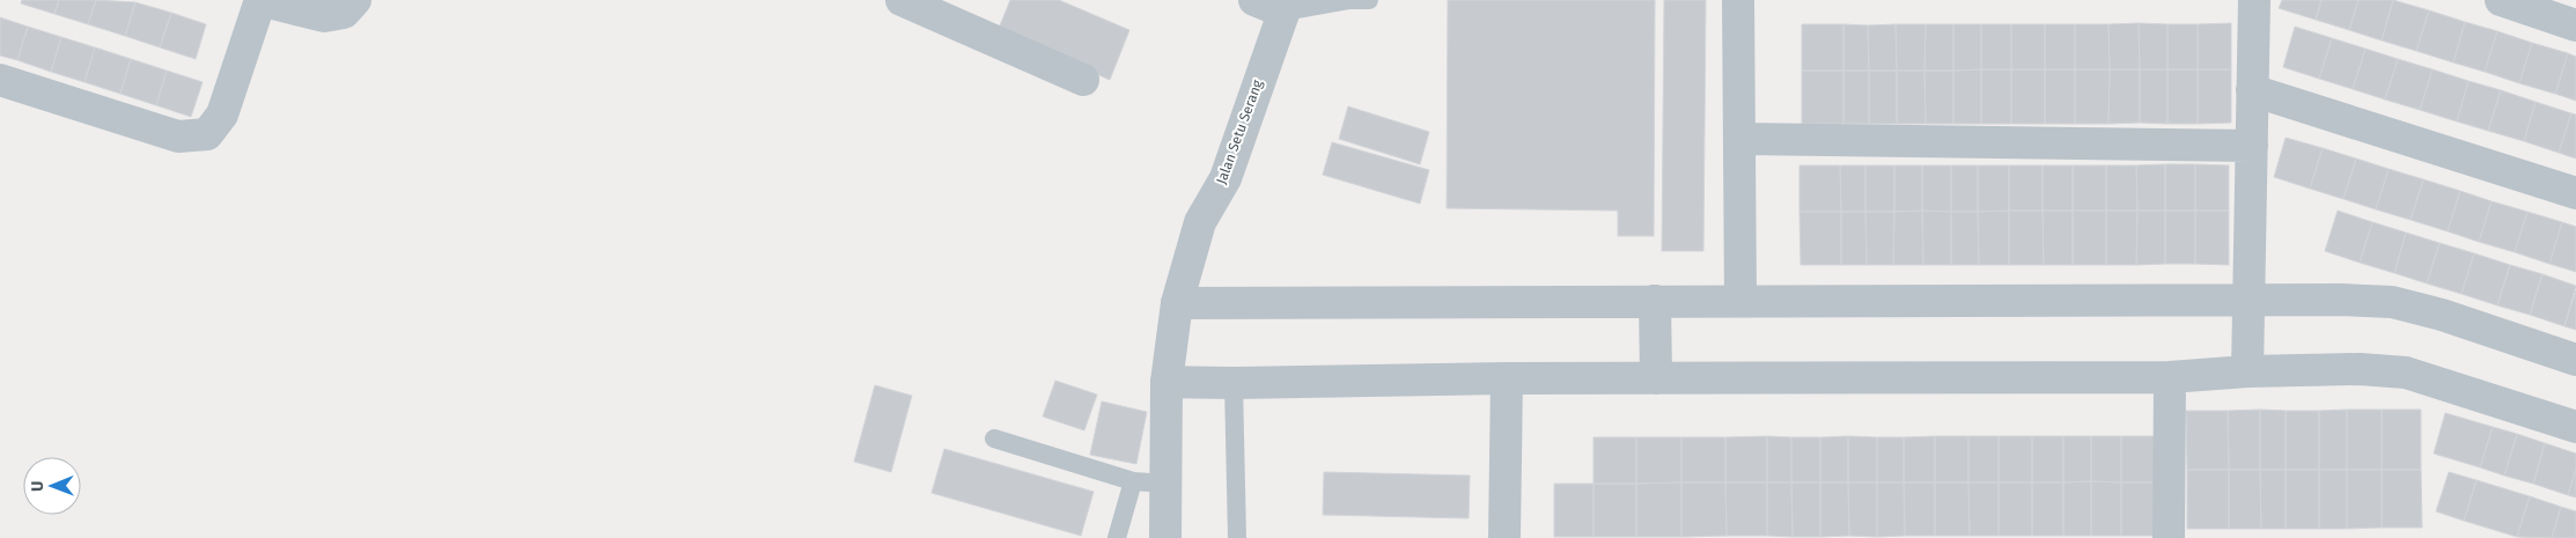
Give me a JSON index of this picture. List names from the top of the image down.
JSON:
{
  "streets": {
    "street": ["Jalan Setu Serang"]
  },
  "north": "left"
}
